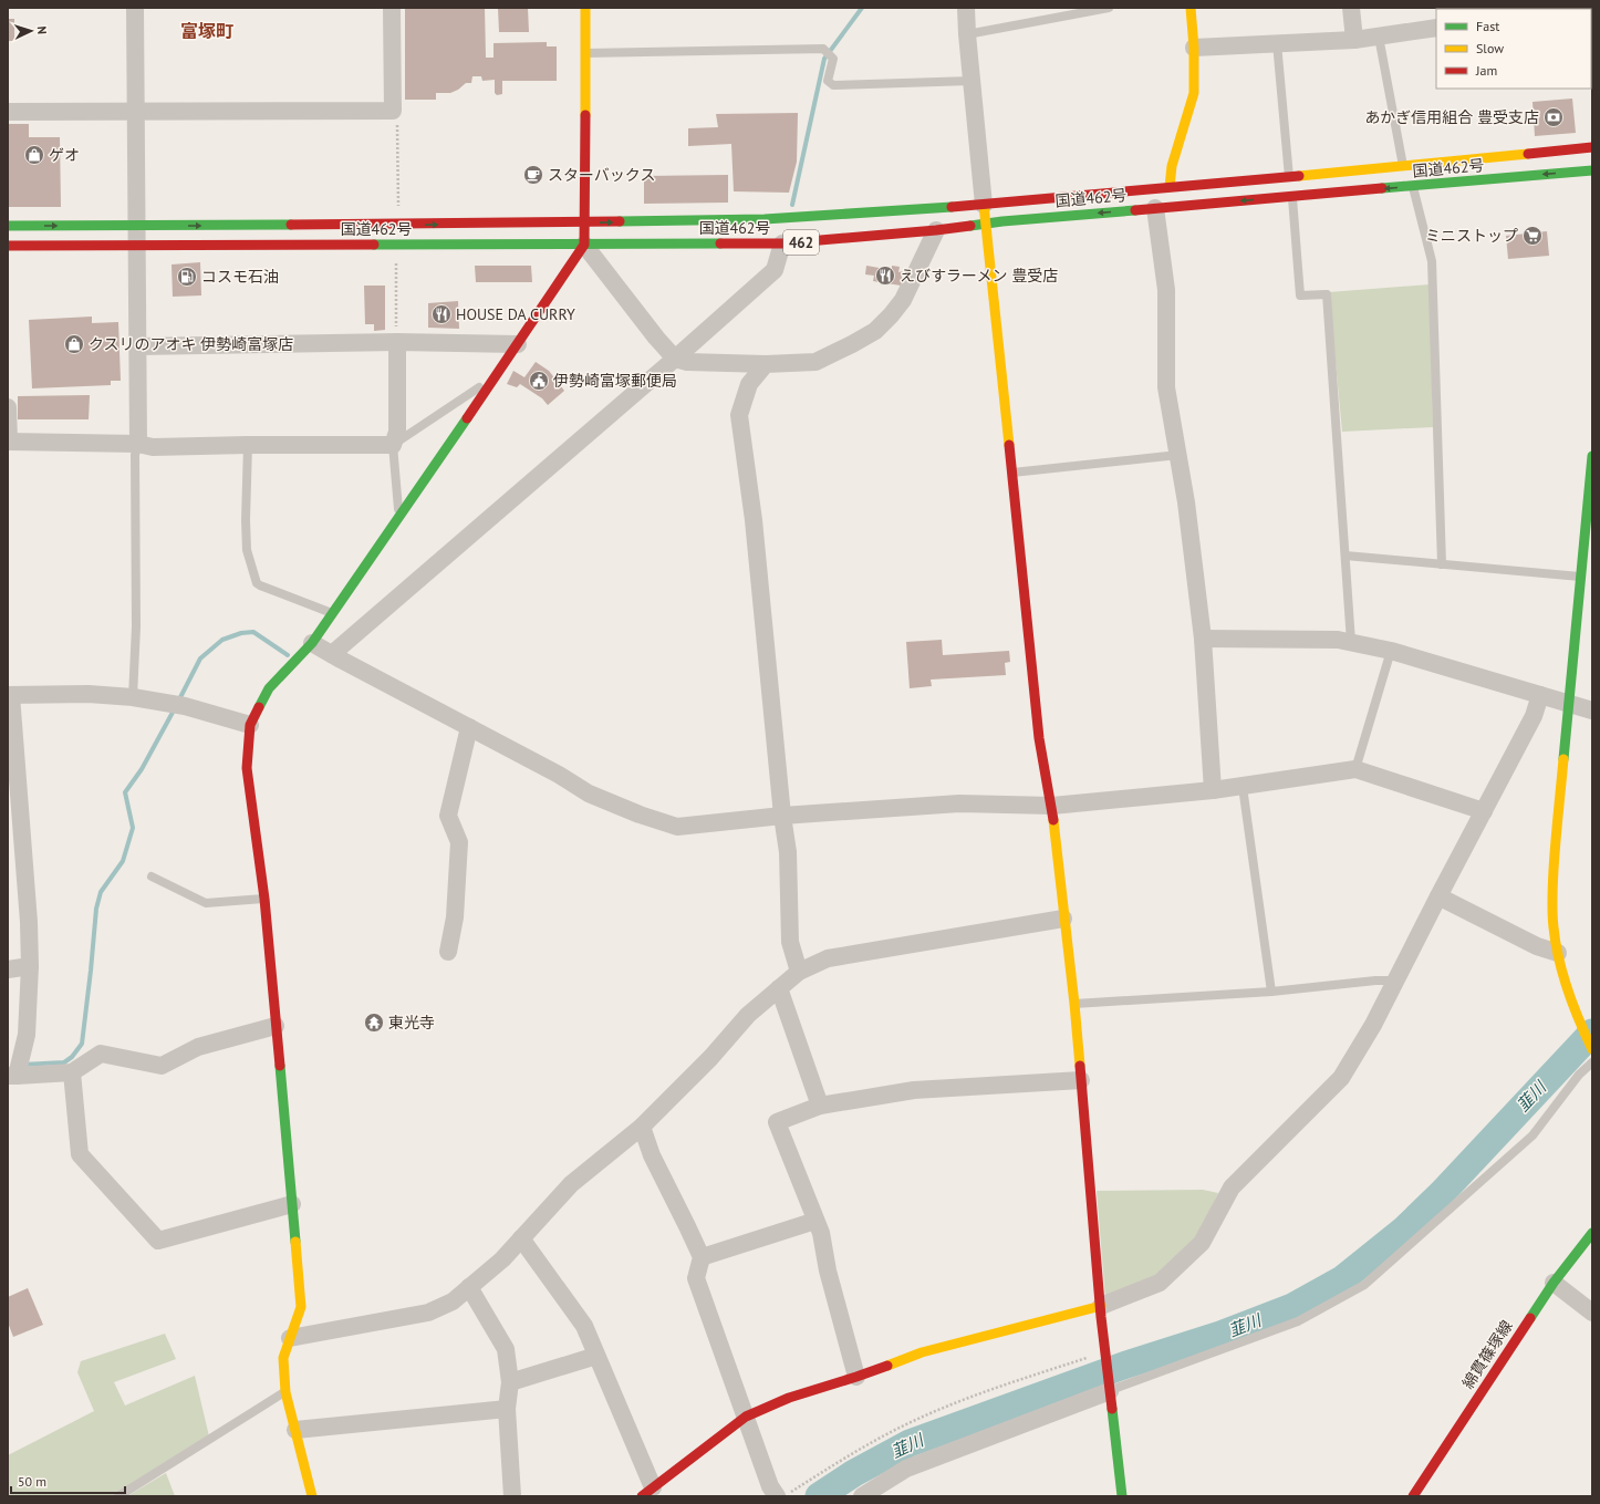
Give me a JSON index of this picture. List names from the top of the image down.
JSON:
{
  "streets": {
    "main road": ["国道462号", "462", "綿貫篠塚線"]
  },
  "districts": ["富塚町"],
  "water": ["韮川"],
  "places": {
    "bank": ["あかぎ信用組合 豊受支店"],
    "shop": ["ゲオ", "クスリのアオキ 伊勢崎富塚店"],
    "cafe": ["スターバックス"],
    "supermarket": ["ミニストップ"],
    "restaurant": ["えびすラーメン 豊受店", "HOUSE DA CURRY"],
    "fuel station": ["コスモ石油"],
    "public building": ["伊勢崎富塚郵便局"],
    "temple": ["東光寺"]
  },
  "legend": ["Fast", "Slow", "Jam"],
  "scale_bar": "50 m",
  "north": "right"
}
